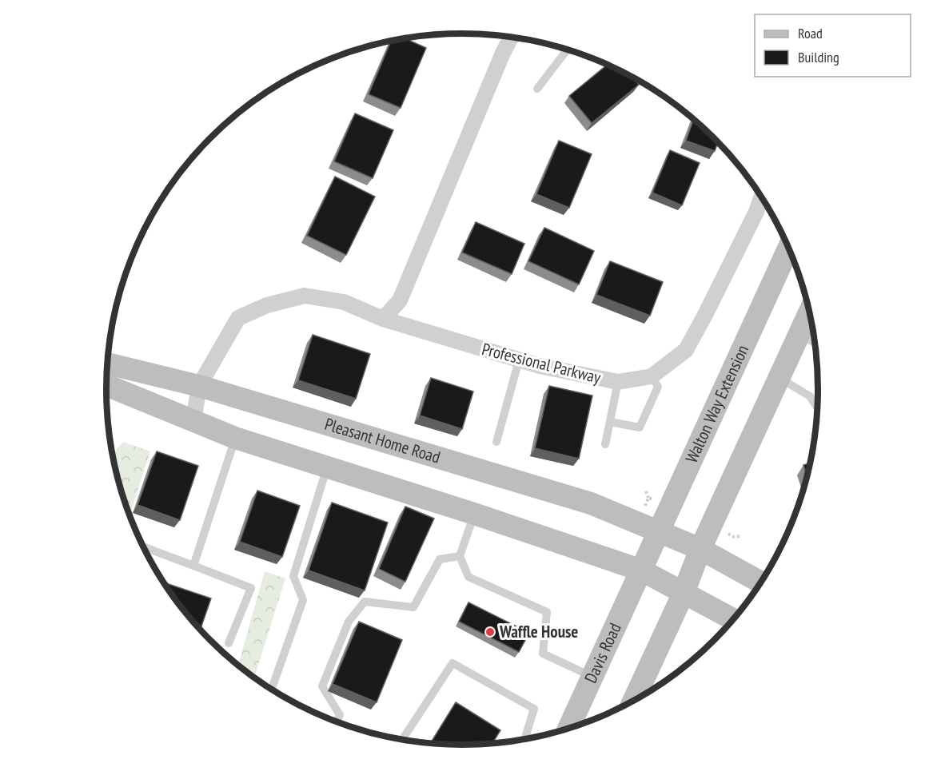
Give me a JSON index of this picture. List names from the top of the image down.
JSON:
{
  "streets": {
    "main road": ["Walton Way Extension", "Pleasant Home Road", "Davis Road"],
    "street": ["Professional Parkway"]
  },
  "crossings": [
    ["Professional Parkway", "Pleasant Home Road"],
    ["Walton Way Extension", "Pleasant Home Road"],
    ["Walton Way Extension", "Davis Road"]
  ],
  "places": ["Waffle House"],
  "legend": ["Road", "Building"]
}
